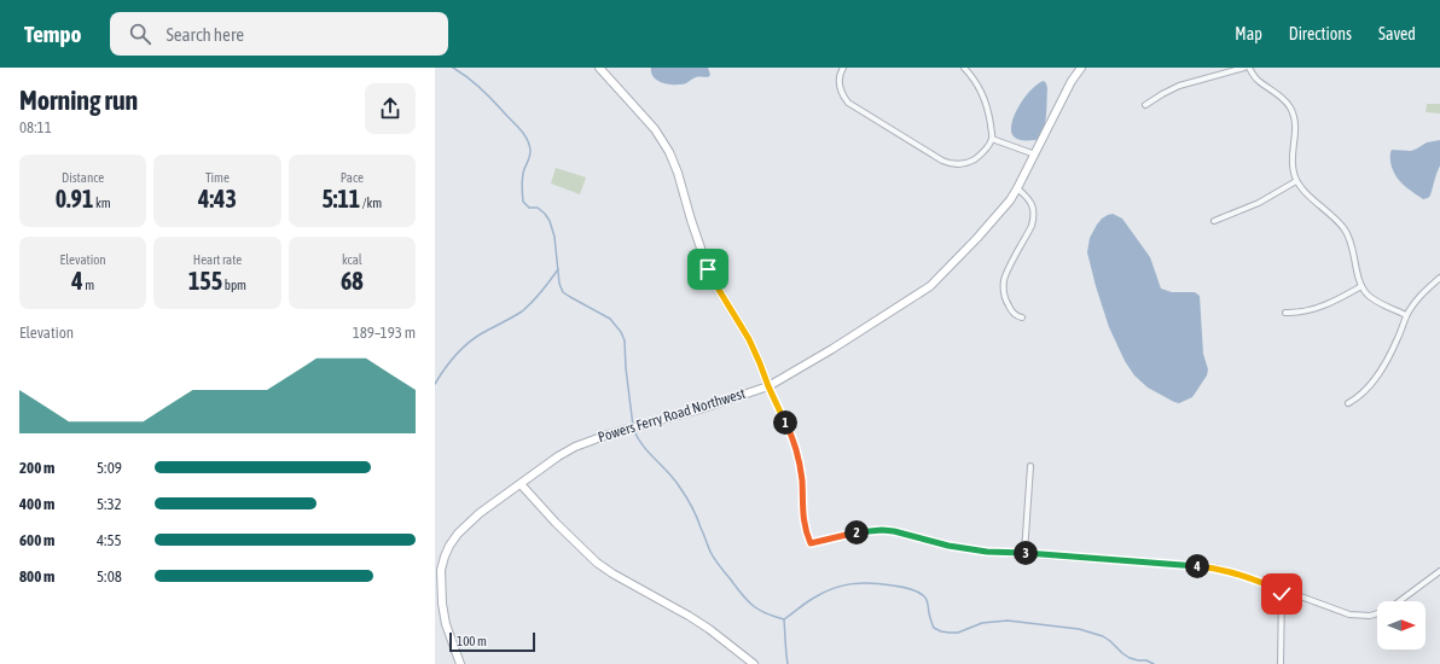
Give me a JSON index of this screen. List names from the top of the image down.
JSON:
{
  "streets": {
    "street": ["Powers Ferry Road Northwest"]
  },
  "scale_bar": "100 m",
  "north": "right",
  "page": {
    "header": "Tempo",
    "search": "Search here",
    "nav": ["Map", "Directions", "Saved"],
    "heading": ["Morning run", "08:11"],
    "stats": [
      ["Distance", "0.91 km"],
      ["Time", "4:43"],
      ["Pace", "5:11 /km"],
      ["Elevation", "4 m"],
      ["Heart rate", "155 bpm"],
      ["kcal", "68"]
    ],
    "chart": ["Elevation", "189–193 m"],
    "pins": [
      "1",
      "2",
      "3",
      "4"
    ],
    "list": [
      {
        "name": "200 m",
        "note": "5:09"
      },
      {
        "name": "400 m",
        "note": "5:32"
      },
      {
        "name": "600 m",
        "note": "4:55"
      },
      {
        "name": "800 m",
        "note": "5:08"
      }
    ],
    "scale": "100 m"
  }
}
